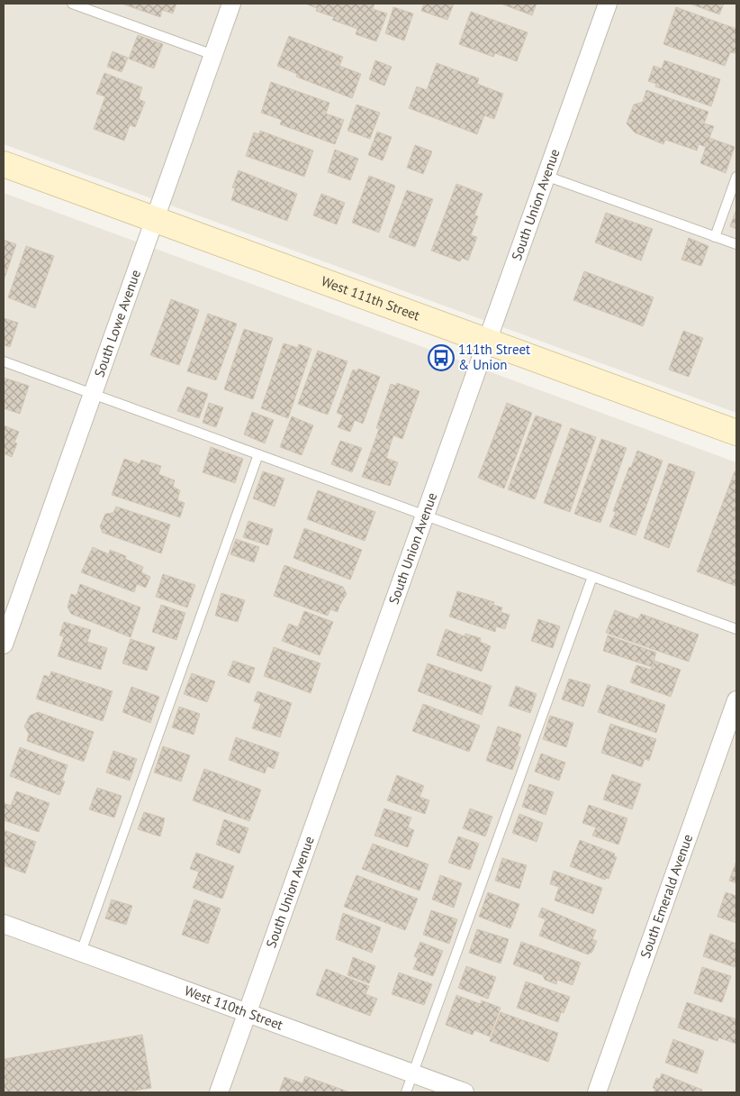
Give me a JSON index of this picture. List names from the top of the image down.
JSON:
{
  "streets": {
    "main road": ["West 111th Street"],
    "street": [
      "South Union Avenue",
      "South Lowe Avenue",
      "South Emerald Avenue",
      "West 110th Street"
    ]
  },
  "crossings": [
    ["South Union Avenue", "West 111th Street"],
    ["South Union Avenue", "West 110th Street"],
    ["West 111th Street", "South Lowe Avenue"]
  ],
  "places": {
    "bus stop": ["111th Street & Union"]
  }
}
